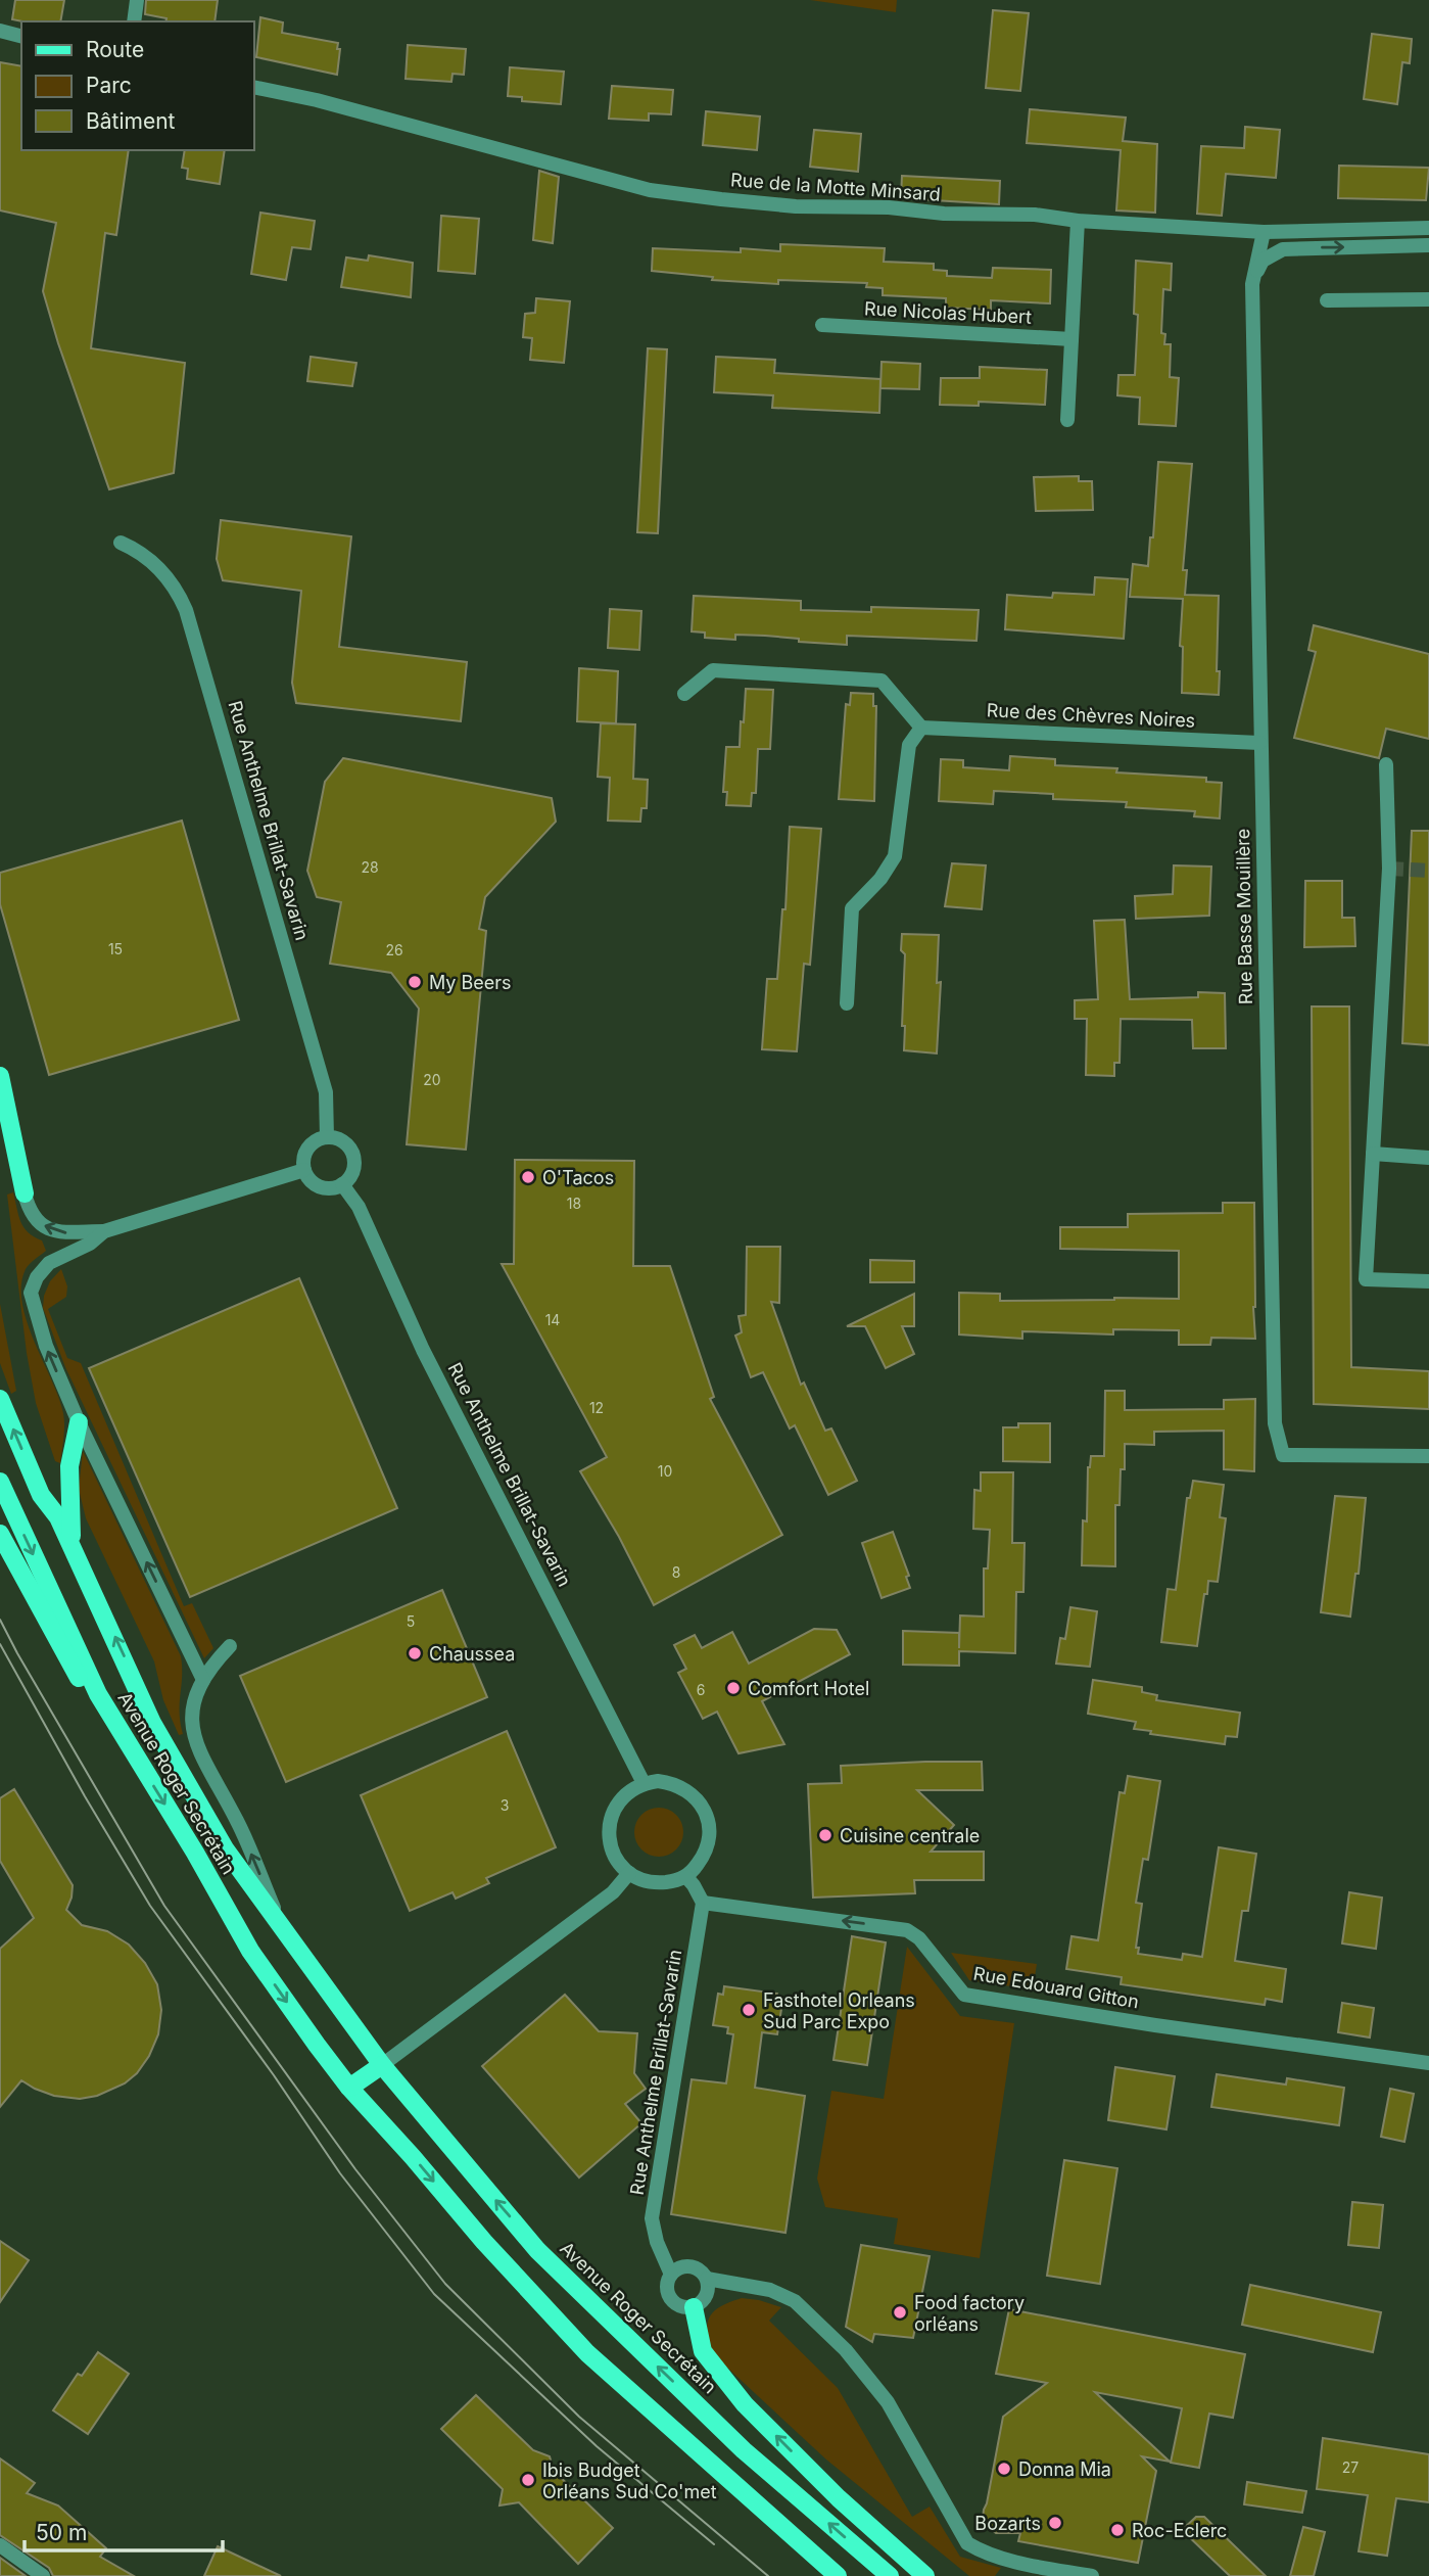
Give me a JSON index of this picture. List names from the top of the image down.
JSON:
{
  "streets": {
    "main road": ["Avenue Roger Secrétain"],
    "street": [
      "Rue de la Motte Minsard",
      "Rue Nicolas Hubert",
      "Rue des Chèvres Noires",
      "Rue Anthelme Brillat-Savarin",
      "Rue Basse Mouillère",
      "Rue Edouard Gitton"
    ]
  },
  "crossings": [
    ["Rue de la Motte Minsard", "Rue Basse Mouillère"],
    ["Rue des Chèvres Noires", "Rue Basse Mouillère"],
    ["Rue Anthelme Brillat-Savarin", "Rue Edouard Gitton"]
  ],
  "one_way": ["Rue Edouard Gitton"],
  "places": [
    "My Beers",
    "O'Tacos",
    "Chaussea",
    "Comfort Hotel",
    "Cuisine centrale",
    "Fasthotel Orleans Sud Parc Expo",
    "Food factory orléans",
    "Donna Mia",
    "Ibis Budget Orléans Sud Co'met",
    "Bozarts",
    "Roc-Eclerc"
  ],
  "house_numbers": [
    "28",
    "15",
    "26",
    "20",
    "18",
    "14",
    "12",
    "10",
    "8",
    "5",
    "6",
    "3",
    "27"
  ],
  "legend": ["Route", "Parc", "Bâtiment"],
  "scale_bar": "50 m"
}
